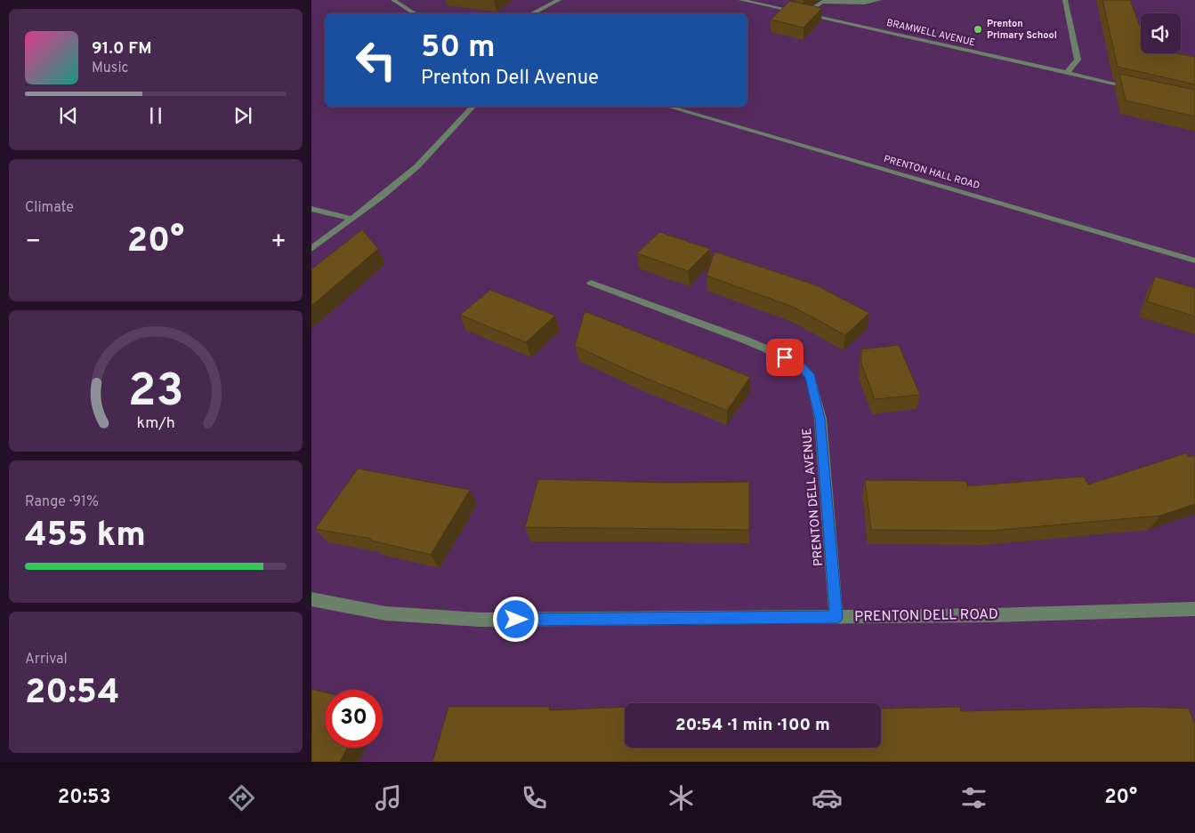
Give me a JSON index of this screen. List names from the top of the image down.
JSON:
{
  "streets": {
    "street": [
      "BRAMWELL AVENUE",
      "PRENTON HALL ROAD",
      "PRENTON DELL AVENUE",
      "PRENTON DELL ROAD"
    ]
  },
  "crossings": [
    ["PRENTON DELL AVENUE", "PRENTON DELL ROAD"]
  ],
  "places": ["Prenton Primary School"],
  "page": {
    "turn": ["50 m", "Prenton Dell Avenue"],
    "song": ["91.0 FM", "Music"],
    "tile": [
      "Climate",
      ["Range · 91%", "455 km"],
      ["Arrival", "20:54"]
    ],
    "heat": ["−", "20°", "+"],
    "limit": "30",
    "trip": "20:54 · 1 min · 100 m",
    "tabs": ["20:53", "20°"],
    "gauge": ["23", "km/h"]
  }
}
